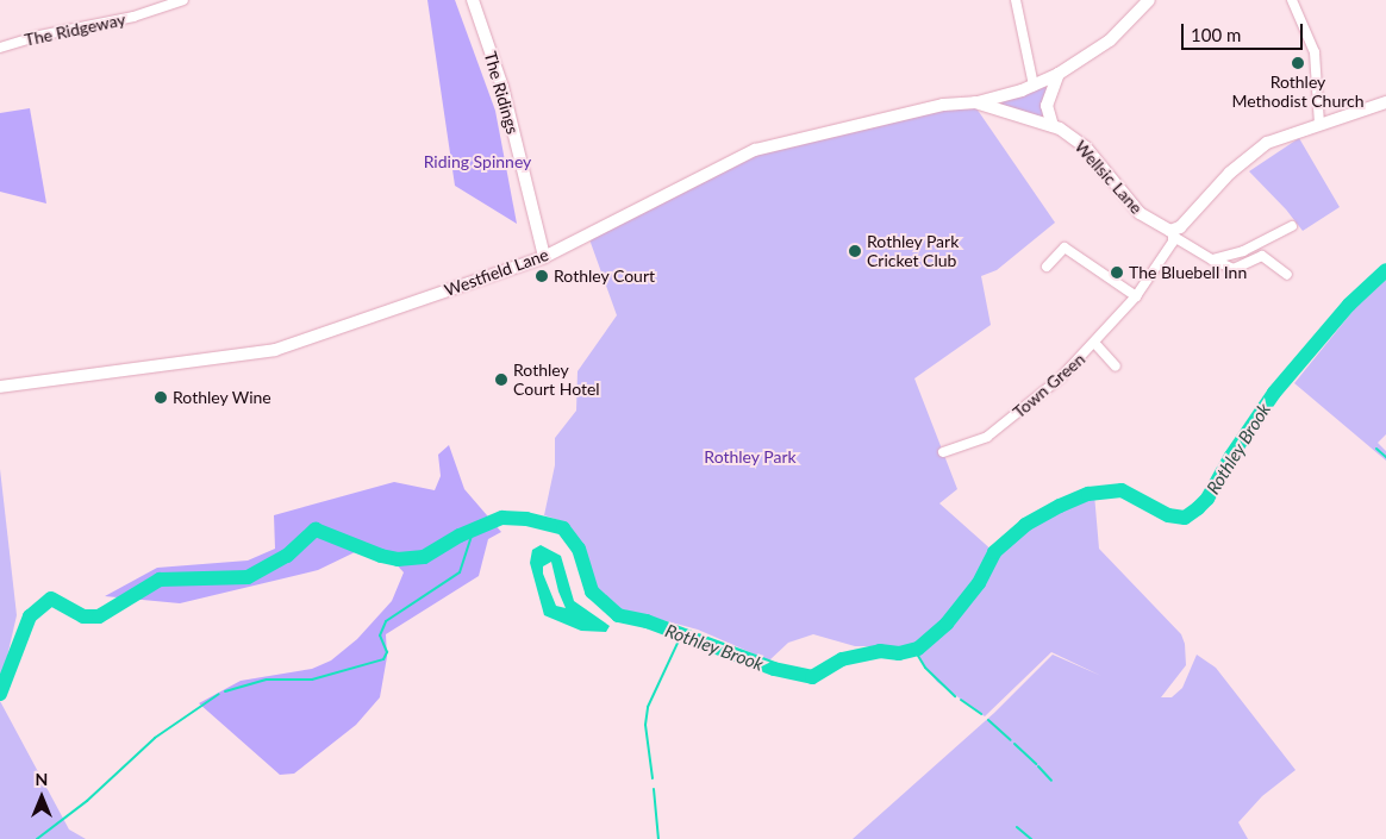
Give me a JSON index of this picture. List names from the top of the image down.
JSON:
{
  "streets": {
    "street": [
      "The Ridgeway",
      "The Ridings",
      "Wellsic Lane",
      "Westfield Lane",
      "Town Green"
    ]
  },
  "crossings": [
    ["The Ridings", "Westfield Lane"],
    ["Wellsic Lane", "Westfield Lane"],
    ["Wellsic Lane", "Town Green"]
  ],
  "water": ["Rothley Brook"],
  "parks": ["Riding Spinney", "Rothley Park"],
  "places": [
    "Rothley Methodist Church",
    "Rothley Park Cricket Club",
    "The Bluebell Inn",
    "Rothley Court",
    "Rothley Court Hotel",
    "Rothley Wine"
  ],
  "scale_bar": "100 m",
  "north": "top"
}
